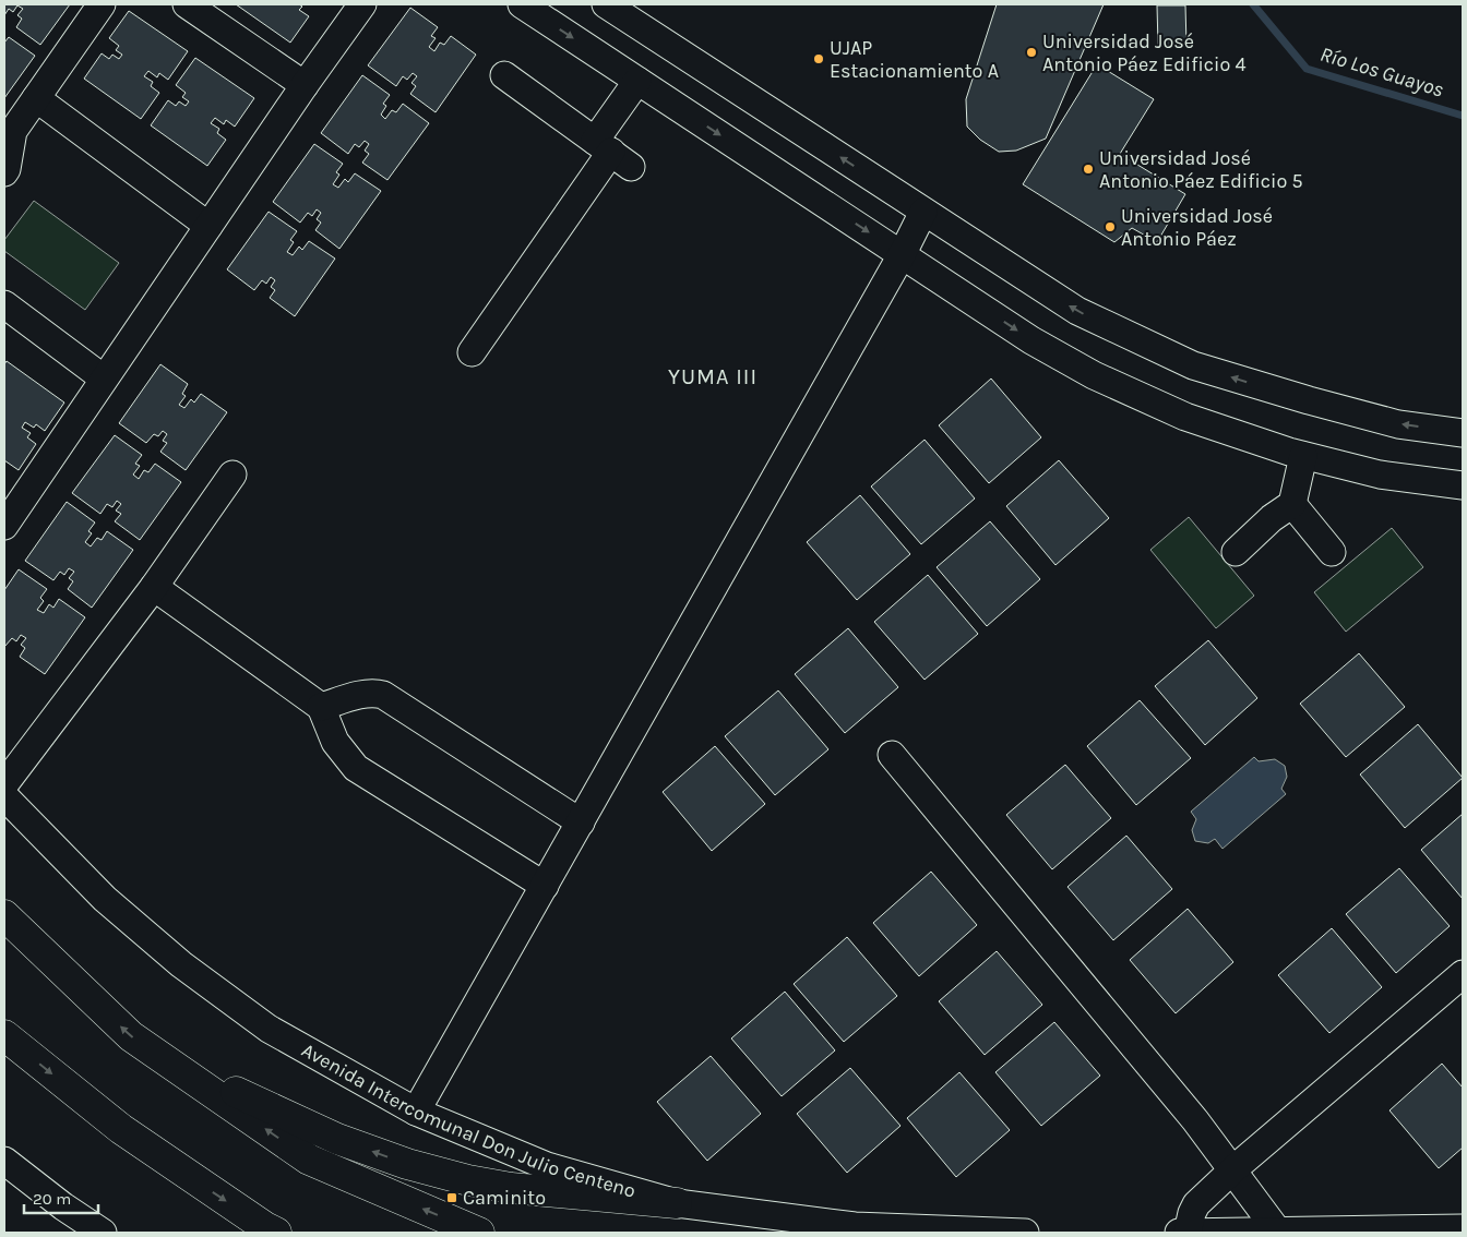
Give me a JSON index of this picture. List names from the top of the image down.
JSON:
{
  "streets": {
    "street": ["Avenida Intercomunal Don Julio Centeno"]
  },
  "districts": ["YUMA III"],
  "water": ["Río Los Guayos"],
  "places": {
    "other": [
      "Universidad José Antonio Páez Edificio 4",
      "UJAP Estacionamiento A",
      "Universidad José Antonio Páez Edificio 5",
      "Universidad José Antonio Páez"
    ],
    "transit": ["Caminito"]
  },
  "scale_bar": "20 m"
}
